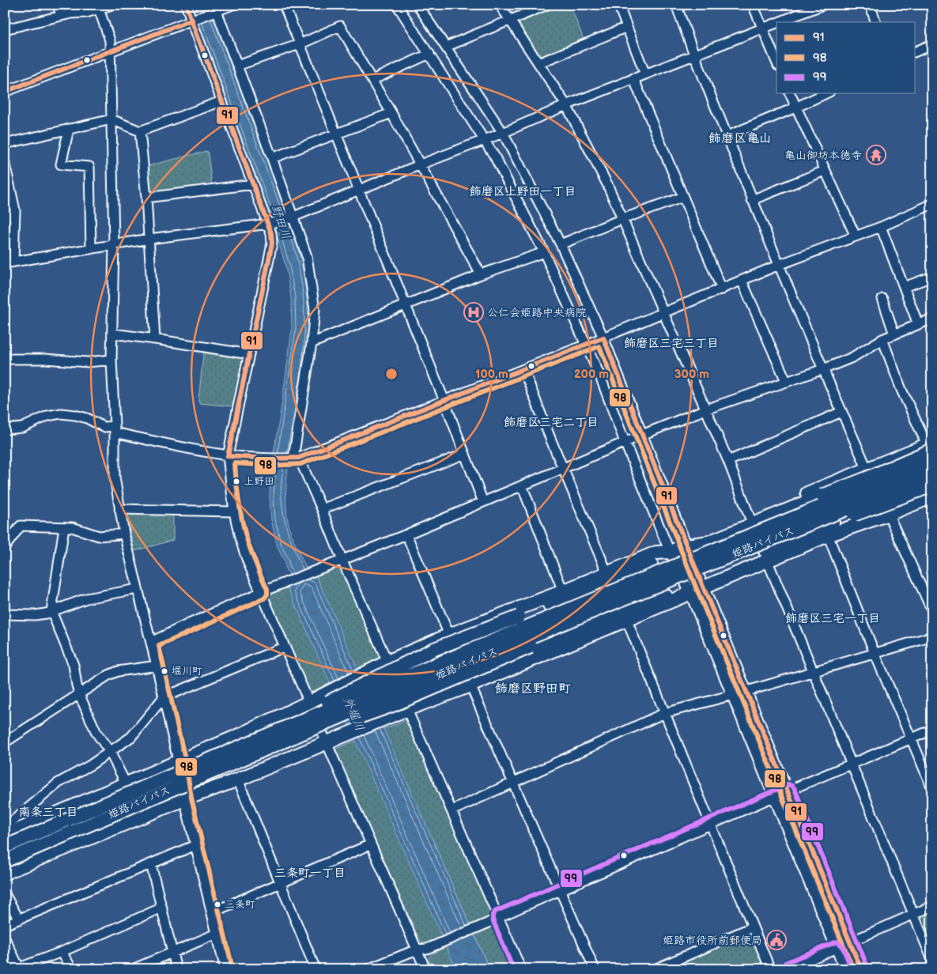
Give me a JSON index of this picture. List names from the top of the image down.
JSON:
{
  "streets": {
    "highway": ["姫路バイパス"]
  },
  "districts": [
    "飾磨区亀山",
    "飾磨区上野田一丁目",
    "飾磨区三宅三丁目",
    "飾磨区三宅二丁目",
    "飾磨区三宅一丁目",
    "飾磨区野田町",
    "南条三丁目",
    "三条町一丁目"
  ],
  "water": ["野田川", "外堀川"],
  "places": {
    "temple": ["亀山御坊本徳寺"],
    "hospital": ["公仁会姫路中央病院"],
    "other": ["上野田", "堀川町", "三条町"],
    "public building": ["姫路市役所前郵便局"]
  },
  "lines": ["transit line 91", "transit line 98", "transit line 99"],
  "legend": ["91", "98", "99"],
  "rings": ["100 m", "200 m", "300 m"]
}
